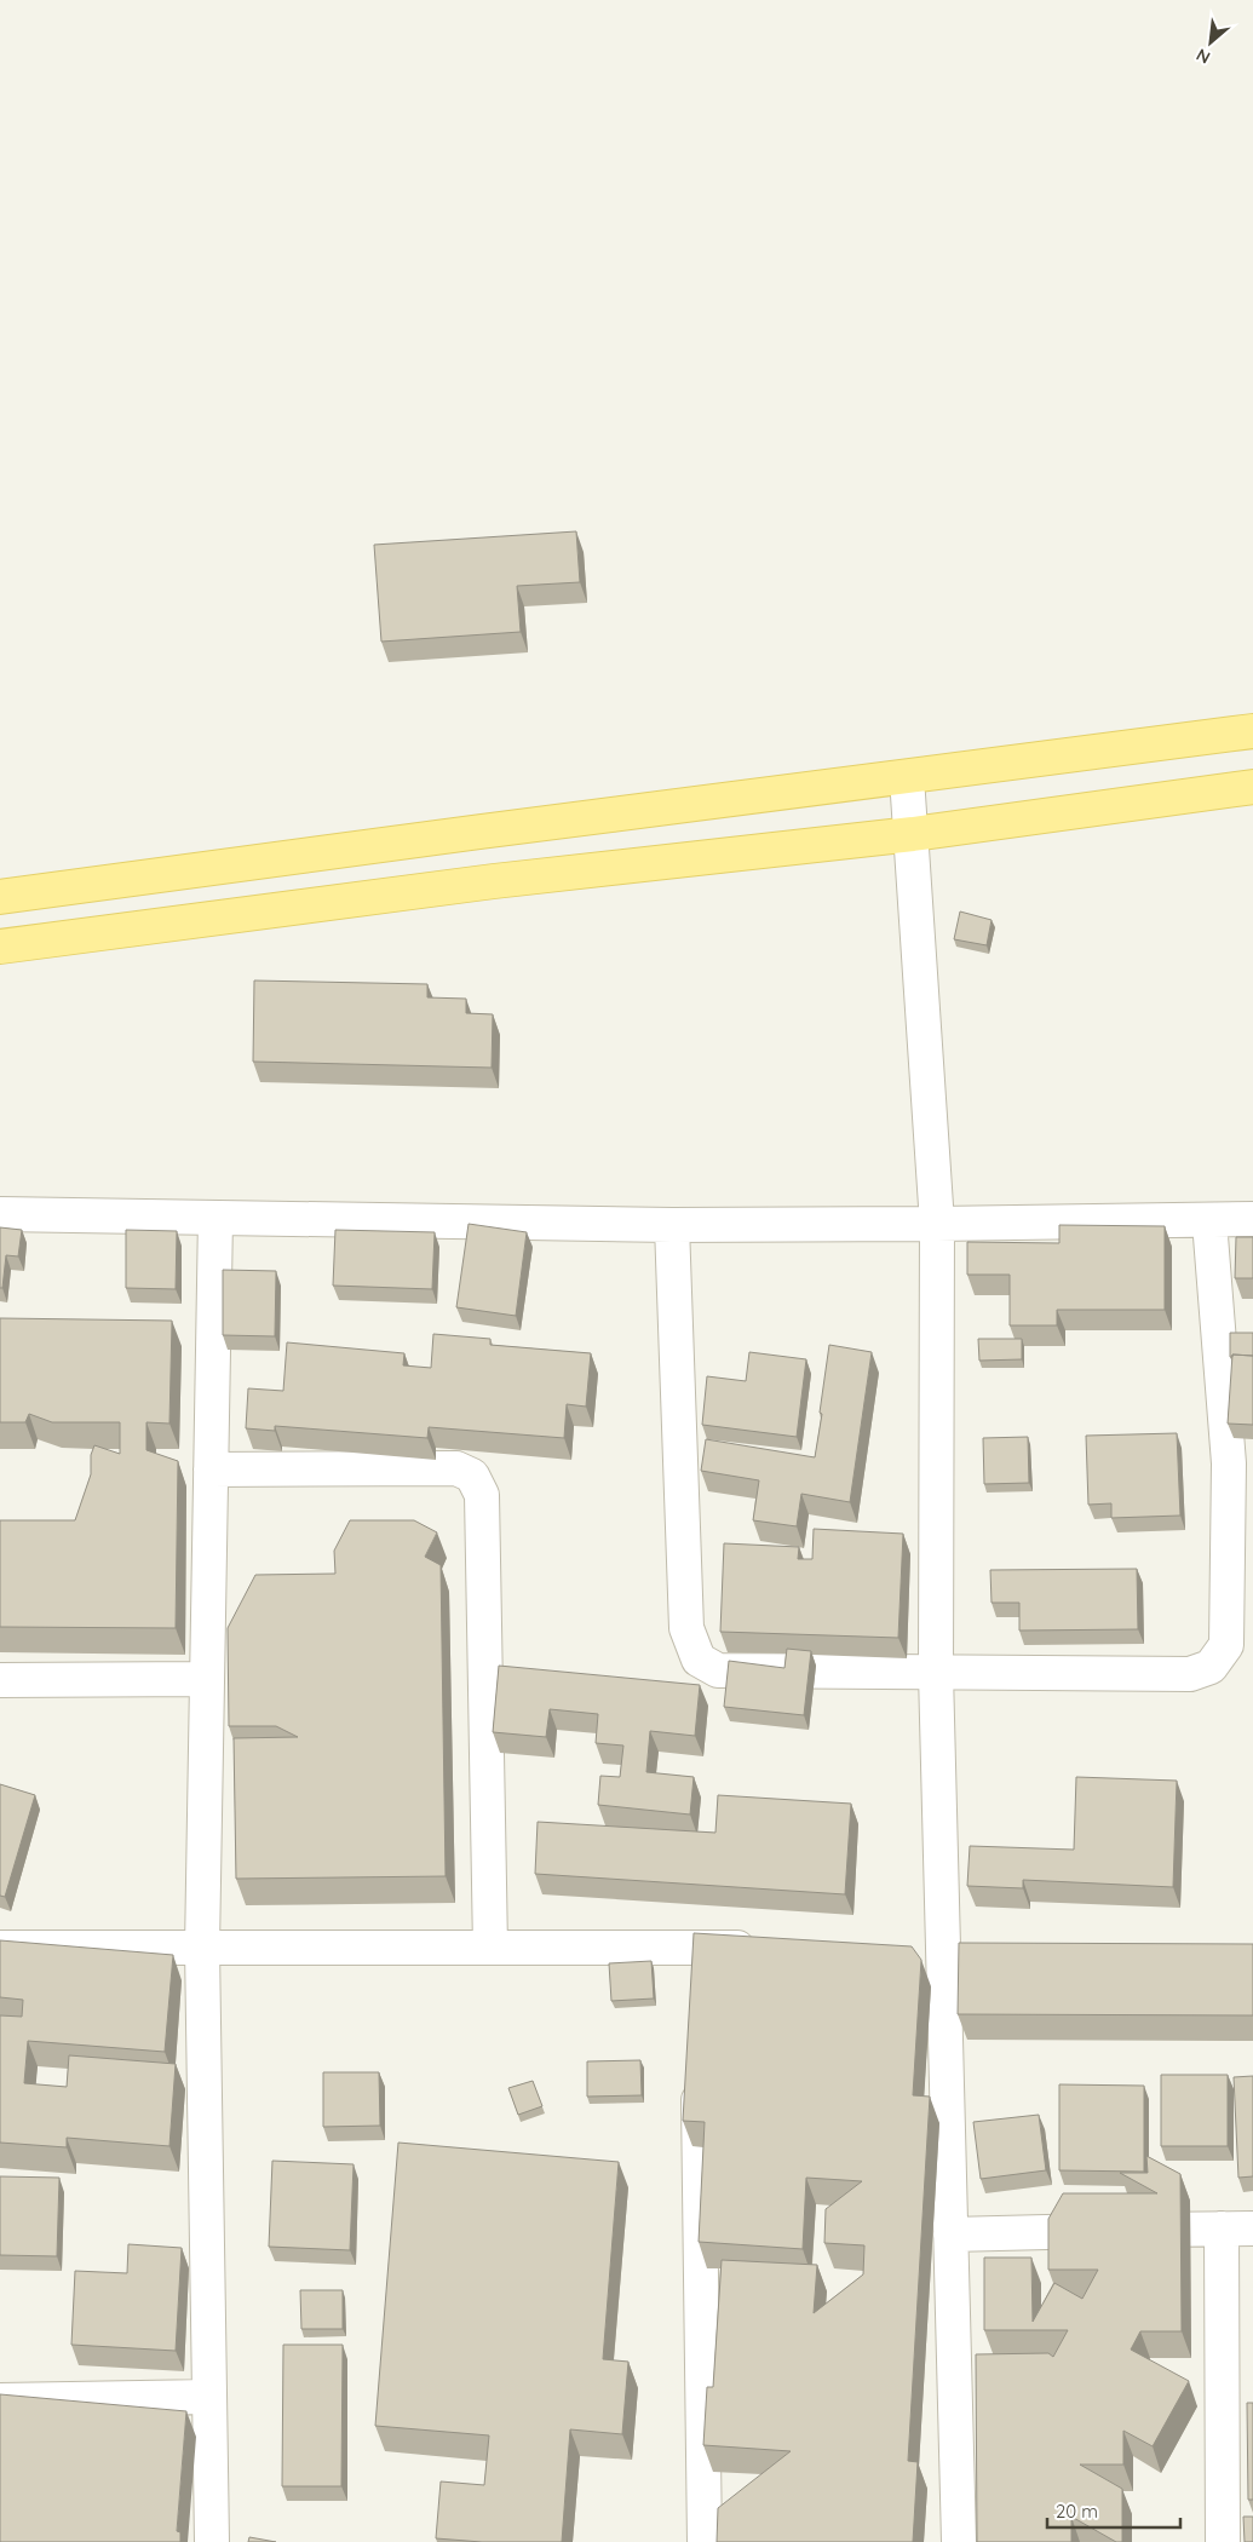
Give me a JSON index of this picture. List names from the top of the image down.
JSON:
{
  "scale_bar": "20 m",
  "north": "bottom left"
}
